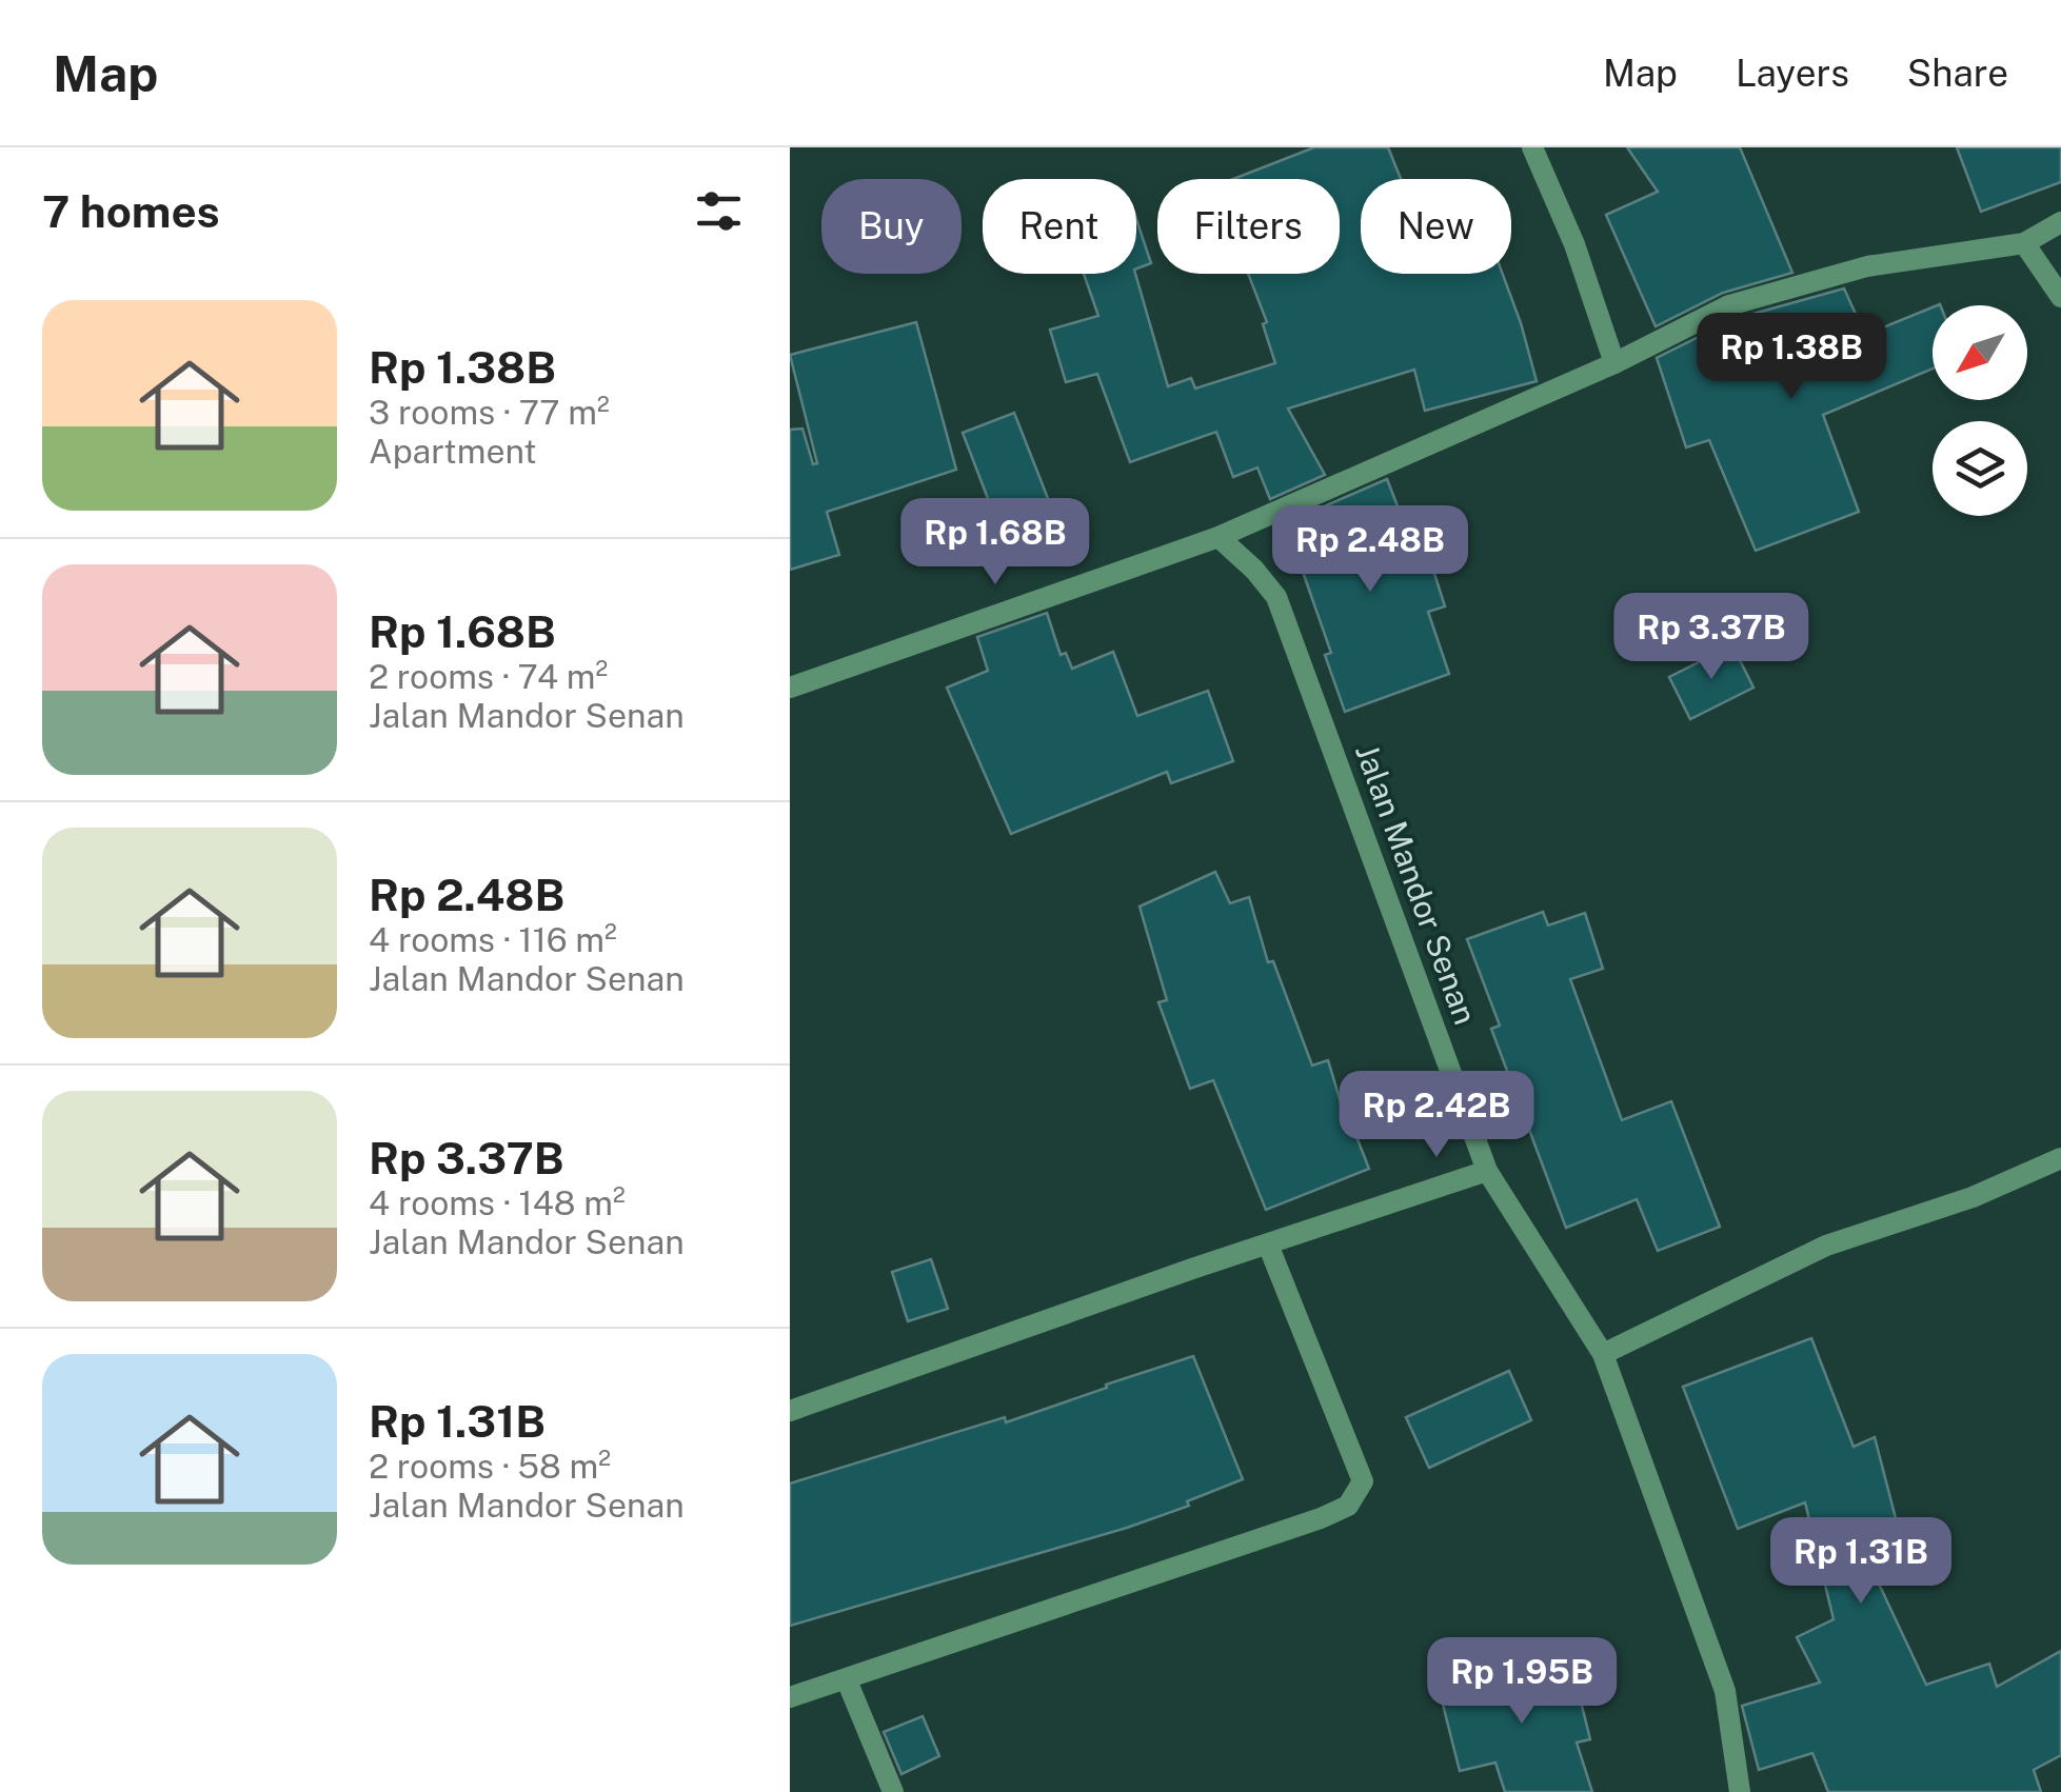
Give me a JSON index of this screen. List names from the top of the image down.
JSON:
{
  "streets": {
    "street": ["Jalan Mandor Senan"]
  },
  "north": "bottom left",
  "page": {
    "header": "Map",
    "nav": ["Map", "Layers", "Share"],
    "heading": "7 homes",
    "chip": [
      "Buy",
      "Rent",
      "Filters",
      "New"
    ],
    "list": [
      {
        "name": "Rp 1.38B",
        "note": "3 rooms · 77 m² · Apartment"
      },
      {
        "name": "Rp 1.68B",
        "note": "2 rooms · 74 m² · Jalan Mandor Senan"
      },
      {
        "name": "Rp 2.48B",
        "note": "4 rooms · 116 m² · Jalan Mandor Senan"
      },
      {
        "name": "Rp 3.37B",
        "note": "4 rooms · 148 m² · Jalan Mandor Senan"
      },
      {
        "name": "Rp 1.31B",
        "note": "2 rooms · 58 m² · Jalan Mandor Senan"
      }
    ],
    "price": [
      "Rp 1.38B",
      "Rp 1.68B",
      "Rp 2.48B",
      "Rp 3.37B",
      "Rp 2.42B",
      "Rp 1.31B",
      "Rp 1.95B"
    ]
  }
}
